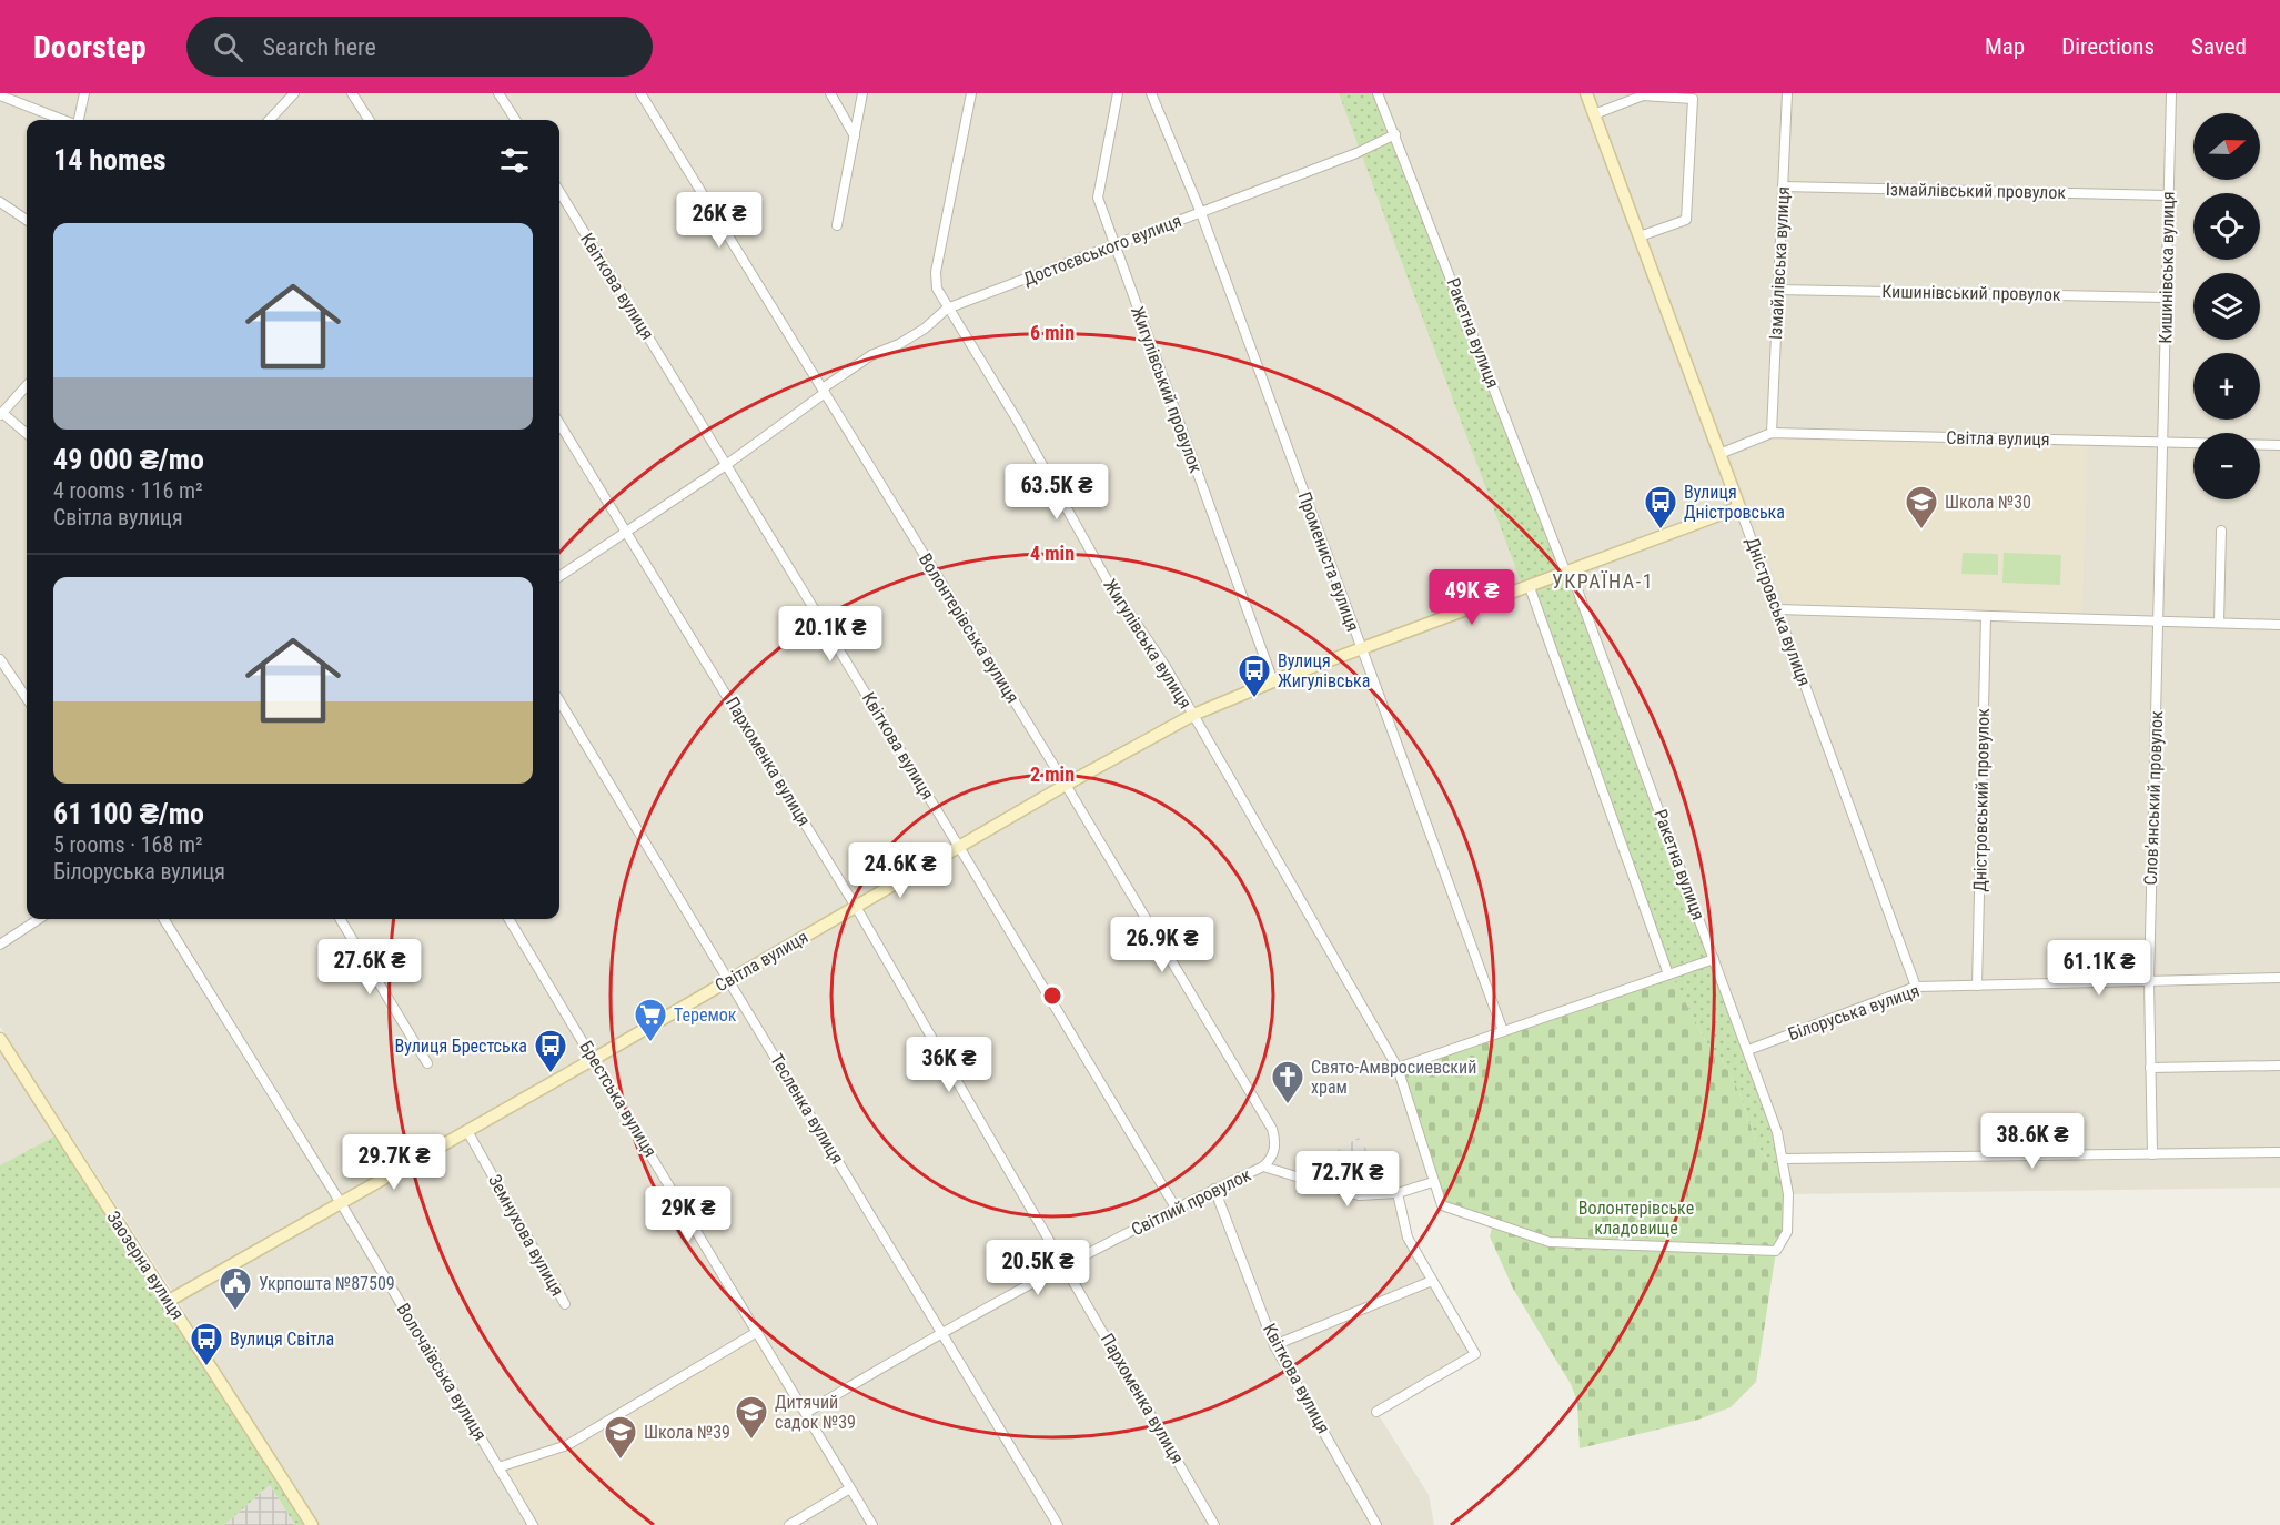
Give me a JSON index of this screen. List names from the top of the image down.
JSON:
{
  "streets": {
    "street": [
      "Ізмайлівський провулок",
      "Достоєвського вулиця",
      "Ізмайлівська вулиця",
      "Кишинівська вулиця",
      "Квіткова вулиця",
      "Кишинівський провулок",
      "Ракетна вулиця",
      "Жигулівський провулок",
      "Світла вулиця",
      "Промениста вулиця",
      "Дністровська вулиця",
      "Волонтерівська вулиця",
      "Жигулівська вулиця",
      "Пархоменка вулиця",
      "Слов’янський провулок",
      "Дністровський провулок",
      "Білоруська вулиця",
      "Брестська вулиця",
      "Тесленка вулиця",
      "Світлий провулок",
      "Земнухова вулиця",
      "Заозерна вулиця",
      "Волочаївська вулиця"
    ]
  },
  "crossings": [
    ["Ізмайлівський провулок", "Ізмайлівська вулиця"],
    ["Ізмайлівський провулок", "Кишинівська вулиця"],
    ["Достоєвського вулиця", "Квіткова вулиця"],
    ["Достоєвського вулиця", "Ракетна вулиця"],
    ["Достоєвського вулиця", "Жигулівський провулок"],
    ["Достоєвського вулиця", "Промениста вулиця"],
    ["Достоєвського вулиця", "Волонтерівська вулиця"],
    ["Достоєвського вулиця", "Жигулівська вулиця"],
    ["Достоєвського вулиця", "Пархоменка вулиця"],
    ["Ізмайлівська вулиця", "Кишинівський провулок"],
    ["Ізмайлівська вулиця", "Світла вулиця"],
    ["Кишинівська вулиця", "Кишинівський провулок"],
    ["Кишинівська вулиця", "Світла вулиця"],
    ["Кишинівська вулиця", "Слов’янський провулок"],
    ["Квіткова вулиця", "Світла вулиця"],
    ["Квіткова вулиця", "Світлий провулок"],
    ["Ракетна вулиця", "Світла вулиця"],
    ["Ракетна вулиця", "Жигулівська вулиця"],
    ["Ракетна вулиця", "Білоруська вулиця"],
    ["Жигулівський провулок", "Світла вулиця"],
    ["Світла вулиця", "Промениста вулиця"],
    ["Світла вулиця", "Дністровська вулиця"],
    ["Світла вулиця", "Волонтерівська вулиця"],
    ["Світла вулиця", "Жигулівська вулиця"],
    ["Світла вулиця", "Пархоменка вулиця"],
    ["Світла вулиця", "Слов’янський провулок"],
    ["Світла вулиця", "Брестська вулиця"],
    ["Світла вулиця", "Тесленка вулиця"],
    ["Світла вулиця", "Земнухова вулиця"],
    ["Світла вулиця", "Заозерна вулиця"],
    ["Світла вулиця", "Волочаївська вулиця"],
    ["Дністровська вулиця", "Білоруська вулиця"],
    ["Волонтерівська вулиця", "Світлий провулок"],
    ["Пархоменка вулиця", "Світлий провулок"],
    ["Слов’янський провулок", "Білоруська вулиця"],
    ["Дністровський провулок", "Білоруська вулиця"],
    ["Брестська вулиця", "Світлий провулок"],
    ["Тесленка вулиця", "Світлий провулок"]
  ],
  "districts": ["УКРАЇНА-1"],
  "parks": ["Волонтерівське кладовище"],
  "places": {
    "bus stop": [
      "Вулиця Дністровська",
      "Вулиця Жигулівська",
      "Вулиця Брестська",
      "Вулиця Світла"
    ],
    "school or university": ["Школа №30", "Дитячий садок №39", "Школа №39"],
    "supermarket": ["Теремок"],
    "church": ["Свято-Амвросиевский храм"],
    "public building": ["Укрпошта №87509"]
  },
  "north": "right",
  "page": {
    "header": "Doorstep",
    "search": "Search here",
    "nav": ["Map", "Directions", "Saved"],
    "map_buttons": ["+", "−"],
    "heading": "14 homes",
    "price": [
      "26K ₴",
      "63.5K ₴",
      "49K ₴",
      "20.1K ₴",
      "24.6K ₴",
      "26.9K ₴",
      "27.6K ₴",
      "61.1K ₴",
      "36K ₴",
      "38.6K ₴",
      "29.7K ₴",
      "72.7K ₴",
      "29K ₴",
      "20.5K ₴"
    ],
    "list": [
      {
        "name": "49 000 ₴/mo",
        "note": "4 rooms · 116 m² · Світла вулиця"
      },
      {
        "name": "61 100 ₴/mo",
        "note": "5 rooms · 168 m² · Білоруська вулиця"
      }
    ]
  },
  "rings": ["6 min", "4 min", "2 min"]
}
